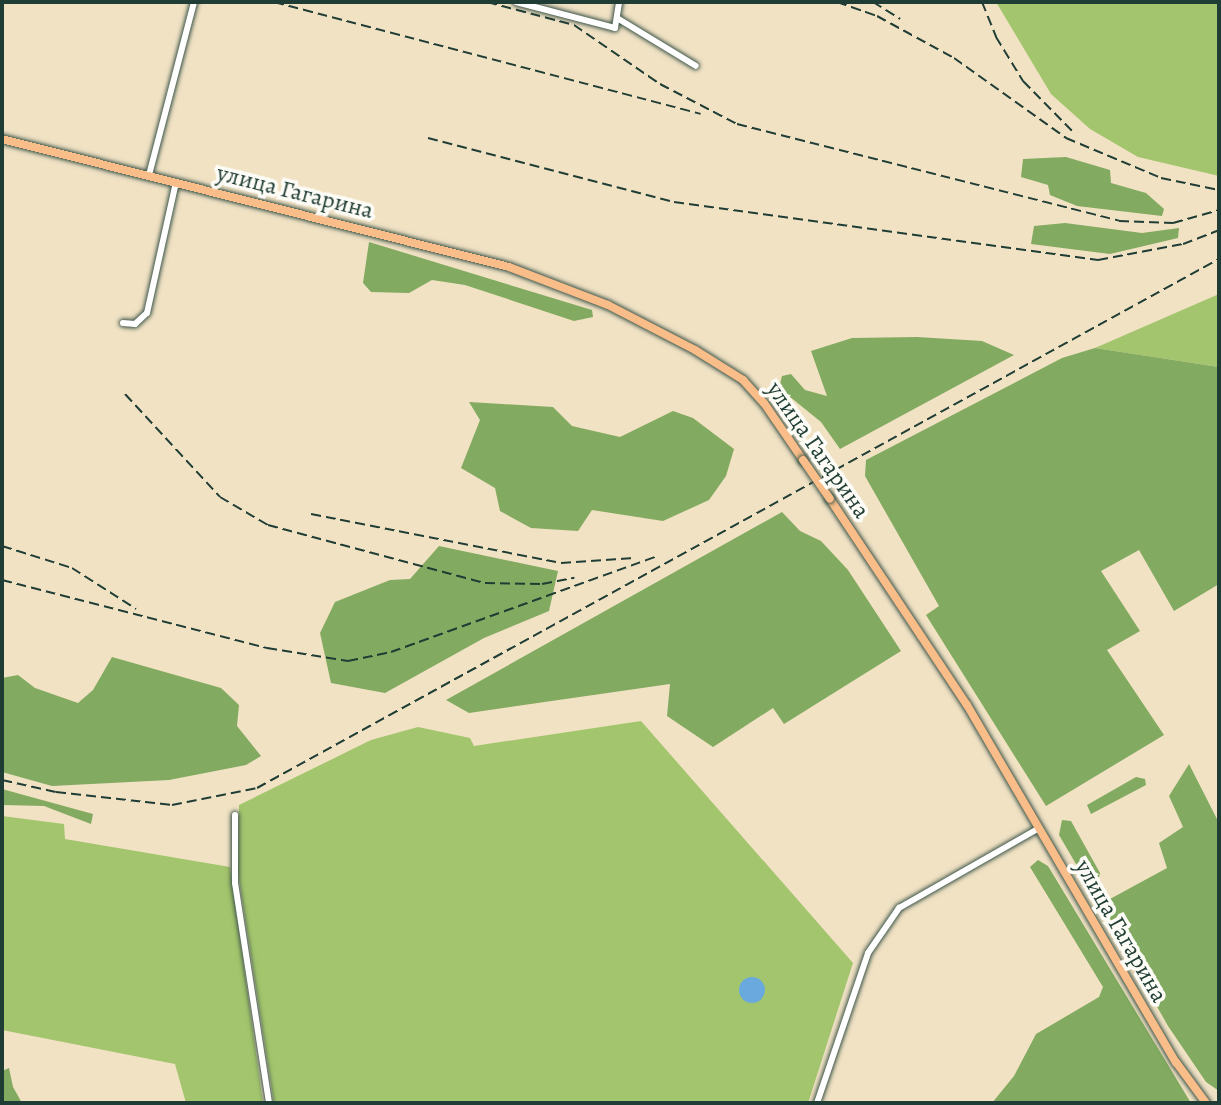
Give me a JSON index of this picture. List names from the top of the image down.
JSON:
{
  "streets": {
    "main road": ["улица Гагарина"]
  }
}
